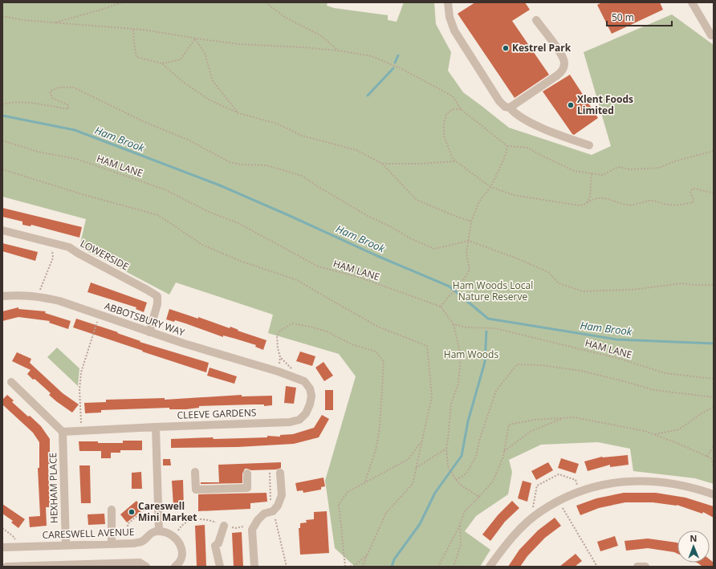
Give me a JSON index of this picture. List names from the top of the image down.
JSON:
{
  "streets": {
    "street": [
      "LOWERSIDE",
      "ABBOTSBURY WAY",
      "CLEEVE GARDENS",
      "HEXHAM PLACE",
      "CARESWELL AVENUE"
    ],
    "path": ["HAM LANE"]
  },
  "crossings": [
    ["LOWERSIDE", "ABBOTSBURY WAY"],
    ["ABBOTSBURY WAY", "CLEEVE GARDENS"],
    ["CLEEVE GARDENS", "HEXHAM PLACE"],
    ["HEXHAM PLACE", "CARESWELL AVENUE"]
  ],
  "water": ["Ham Brook"],
  "parks": ["Ham Woods Local Nature Reserve", "Ham Woods"],
  "places": ["Kestrel Park", "Xlent Foods Limited", "Careswell Mini Market"],
  "scale_bar": "50 m",
  "north": "top"
}
